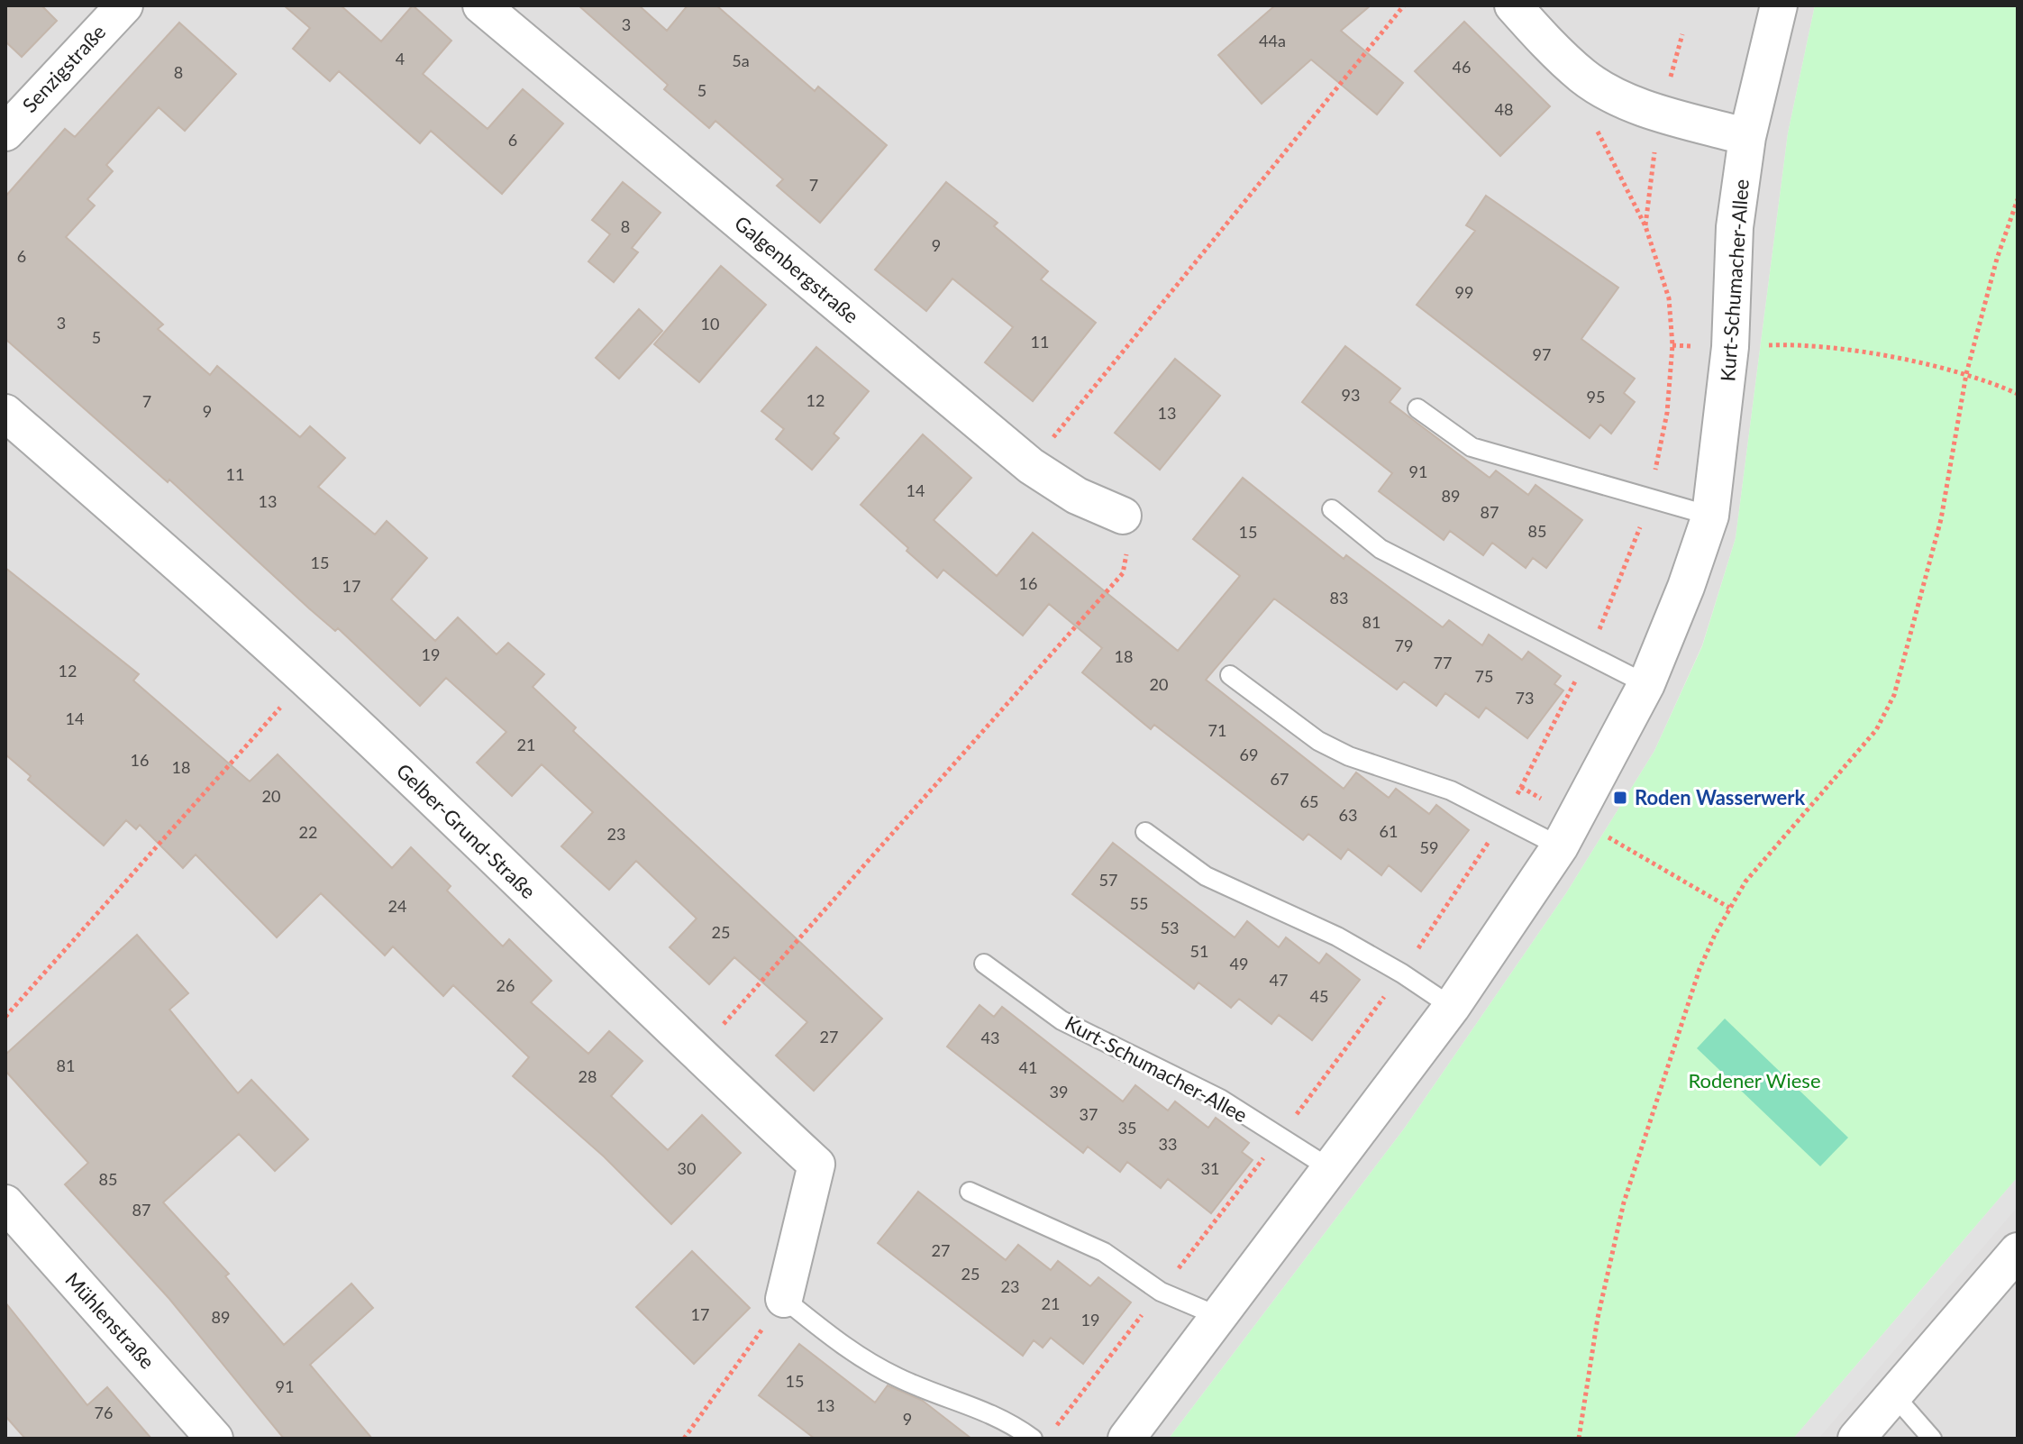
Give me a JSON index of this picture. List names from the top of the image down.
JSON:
{
  "streets": {
    "street": [
      "Senzigstraße",
      "Galgenbergstraße",
      "Kurt-Schumacher-Allee",
      "Gelber-Grund-Straße",
      "Mühlenstraße"
    ]
  },
  "parks": ["Rodener Wiese"],
  "places": {
    "transit": ["Roden Wasserwerk"]
  },
  "house_numbers": [
    "3",
    "44a",
    "4",
    "5a",
    "46",
    "8",
    "5",
    "48",
    "6",
    "7",
    "8",
    "9",
    "6",
    "99",
    "3",
    "10",
    "5",
    "11",
    "97",
    "93",
    "95",
    "12",
    "7",
    "9",
    "13",
    "91",
    "11",
    "14",
    "89",
    "13",
    "87",
    "85",
    "15",
    "15",
    "16",
    "17",
    "83",
    "81",
    "79",
    "19",
    "18",
    "77",
    "12",
    "75",
    "20",
    "73",
    "14",
    "71",
    "21",
    "69",
    "16",
    "18",
    "67",
    "20",
    "65",
    "63",
    "61",
    "22",
    "23",
    "59",
    "57",
    "55",
    "24",
    "53",
    "25",
    "51",
    "49",
    "47",
    "26",
    "45",
    "27",
    "43",
    "81",
    "41",
    "28",
    "39",
    "37",
    "35",
    "33",
    "30",
    "31",
    "85",
    "87",
    "27",
    "25",
    "23",
    "21",
    "17",
    "89",
    "19",
    "15",
    "91",
    "13",
    "76",
    "9"
  ]
}
